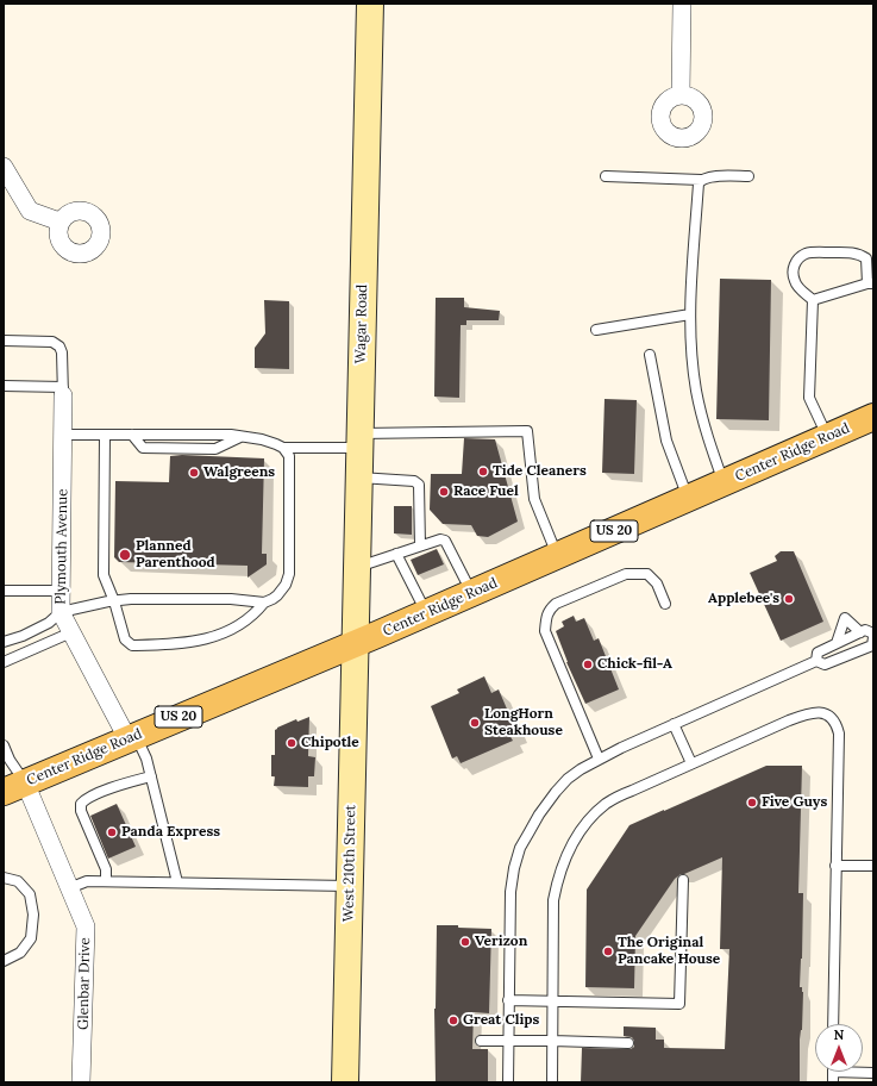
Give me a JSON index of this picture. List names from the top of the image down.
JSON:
{
  "streets": {
    "main road": [
      "Wagar Road",
      "Center Ridge Road",
      "US 20",
      "West 210th Street"
    ],
    "street": ["Plymouth Avenue", "Glenbar Drive"]
  },
  "crossings": [
    ["Wagar Road", "Center Ridge Road"],
    ["Wagar Road", "West 210th Street"],
    ["Center Ridge Road", "Plymouth Avenue"],
    ["Center Ridge Road", "West 210th Street"],
    ["Center Ridge Road", "Glenbar Drive"]
  ],
  "places": [
    "Tide Cleaners",
    "Walgreens",
    "Race Fuel",
    "Planned Parenthood",
    "Applebee's",
    "Chick-fil-A",
    "LongHorn Steakhouse",
    "Chipotle",
    "Five Guys",
    "Panda Express",
    "Verizon",
    "The Original Pancake House",
    "Great Clips"
  ],
  "north": "top"
}
